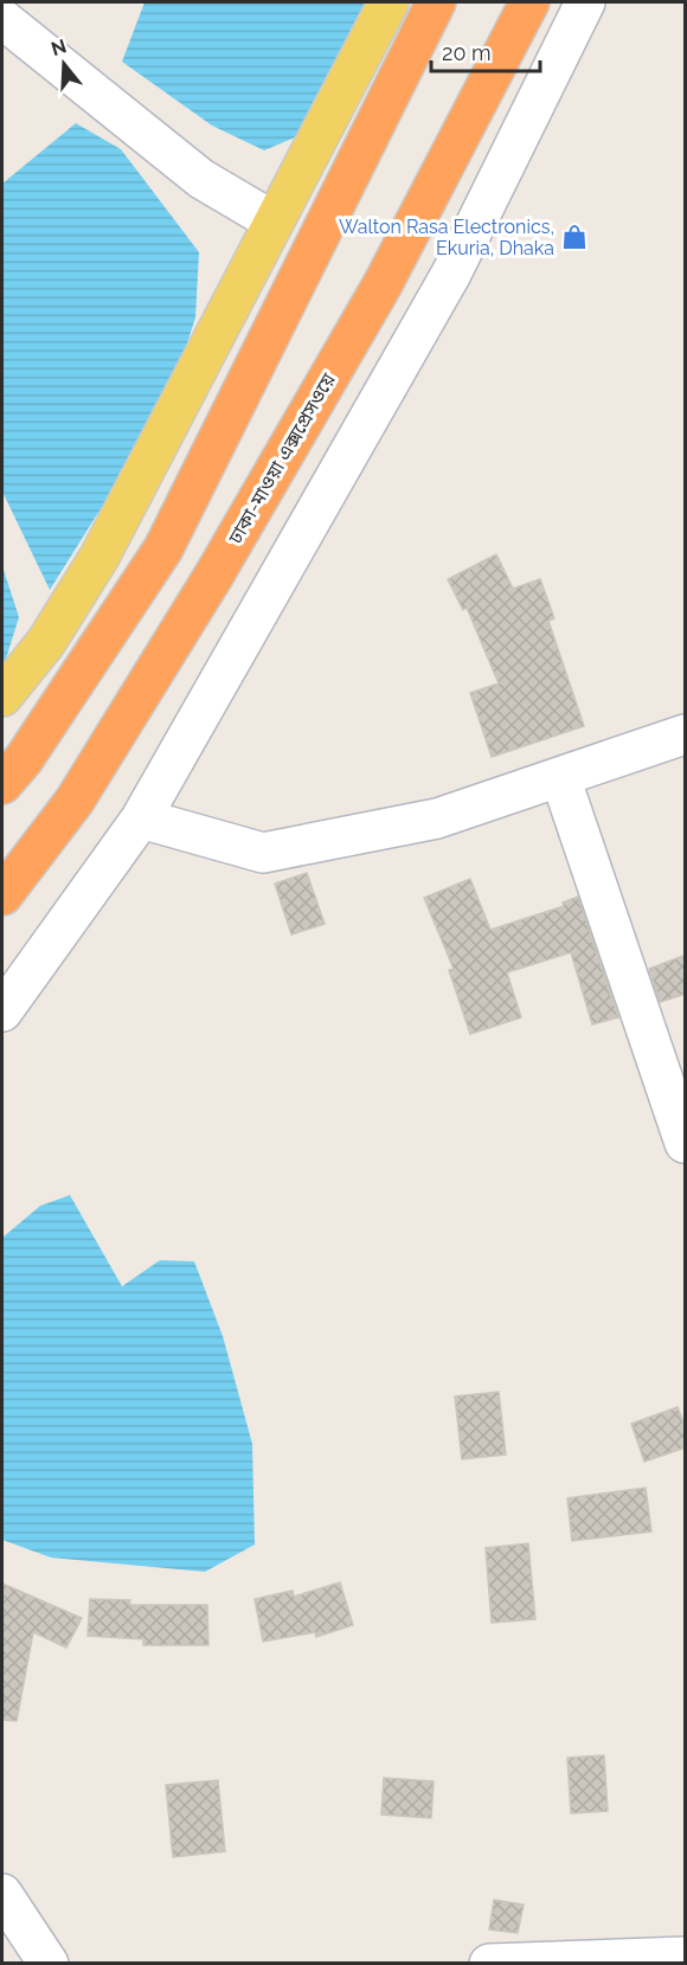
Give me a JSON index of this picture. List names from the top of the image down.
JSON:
{
  "streets": {
    "highway": ["ঢাকা-মাওয়া এক্সপ্রেসওয়ে"]
  },
  "places": {
    "shop": ["Walton Rasa Electronics, Ekuria, Dhaka"]
  },
  "scale_bar": "20 m",
  "north": "top"
}
